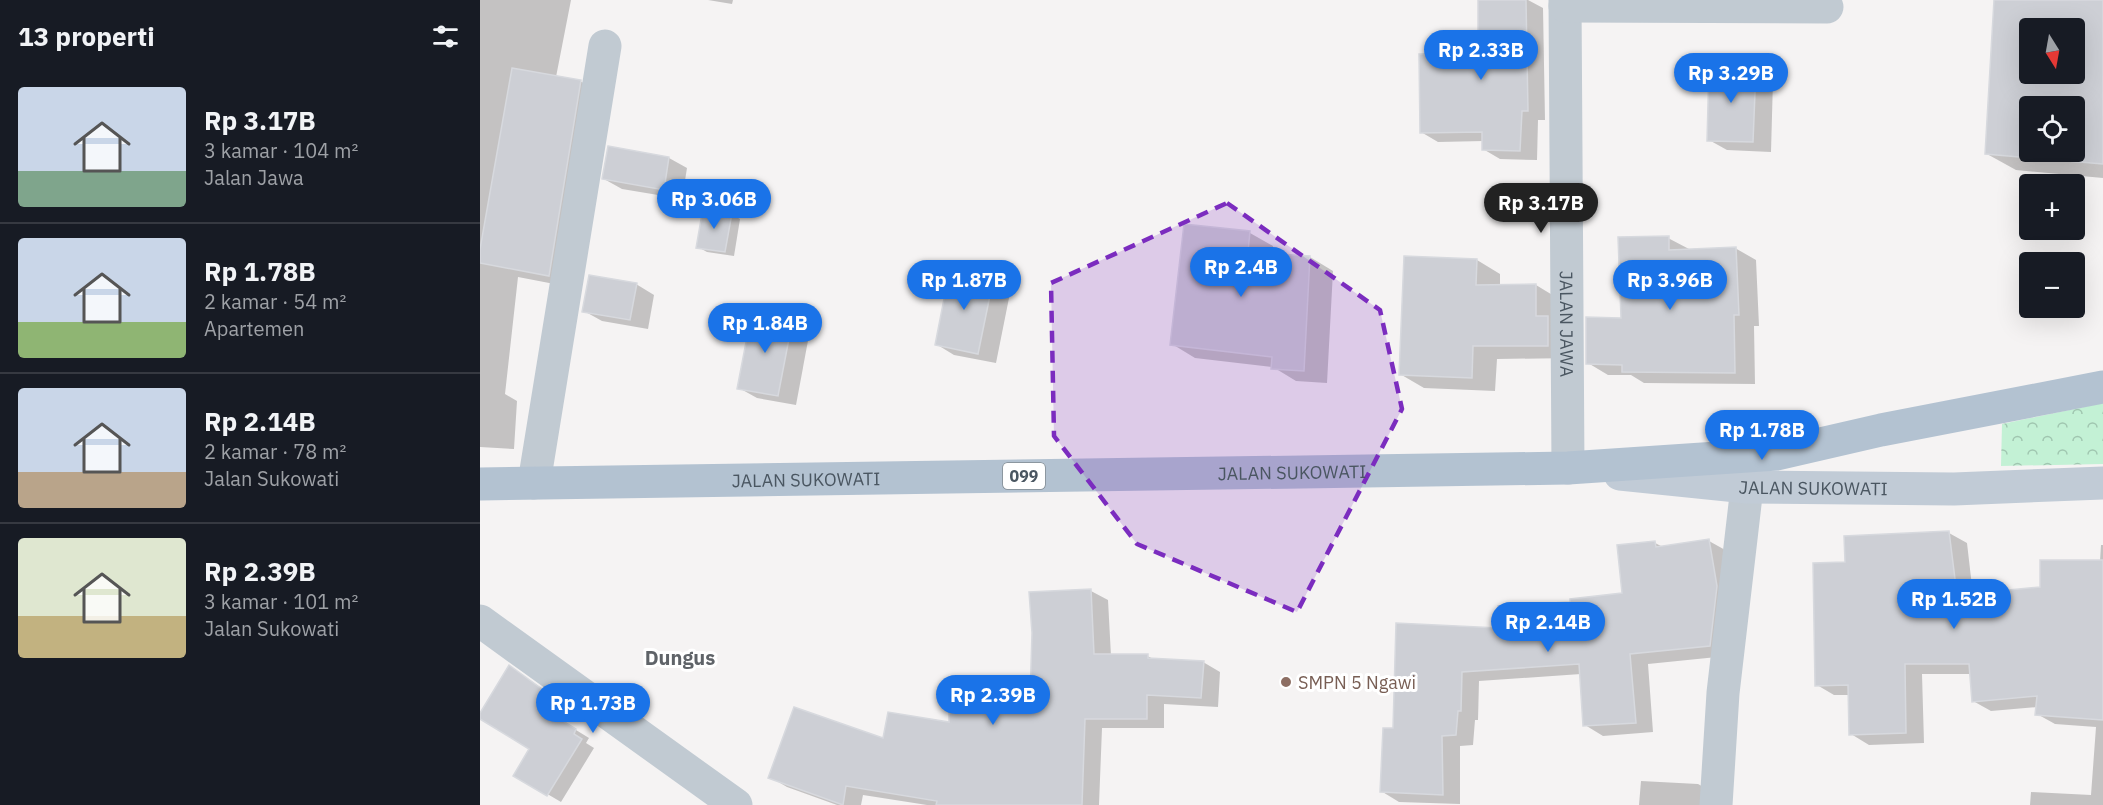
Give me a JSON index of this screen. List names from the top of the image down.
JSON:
{
  "streets": {
    "main road": ["JALAN SUKOWATI", "099"],
    "street": ["JALAN JAWA"]
  },
  "crossings": [
    ["JALAN JAWA", "JALAN SUKOWATI"]
  ],
  "districts": ["Dungus"],
  "places": ["SMPN 5 Ngawi"],
  "north": "bottom",
  "page": {
    "heading": "13 properti",
    "map_buttons": ["+", "−"],
    "price": [
      "Rp 2.33B",
      "Rp 3.29B",
      "Rp 3.06B",
      "Rp 3.17B",
      "Rp 2.4B",
      "Rp 1.87B",
      "Rp 3.96B",
      "Rp 1.84B",
      "Rp 1.78B",
      "Rp 1.52B",
      "Rp 2.14B",
      "Rp 2.39B",
      "Rp 1.73B"
    ],
    "list": [
      {
        "name": "Rp 3.17B",
        "note": "3 kamar · 104 m² · Jalan Jawa"
      },
      {
        "name": "Rp 1.78B",
        "note": "2 kamar · 54 m² · Apartemen"
      },
      {
        "name": "Rp 2.14B",
        "note": "2 kamar · 78 m² · Jalan Sukowati"
      },
      {
        "name": "Rp 2.39B",
        "note": "3 kamar · 101 m² · Jalan Sukowati"
      }
    ]
  }
}
